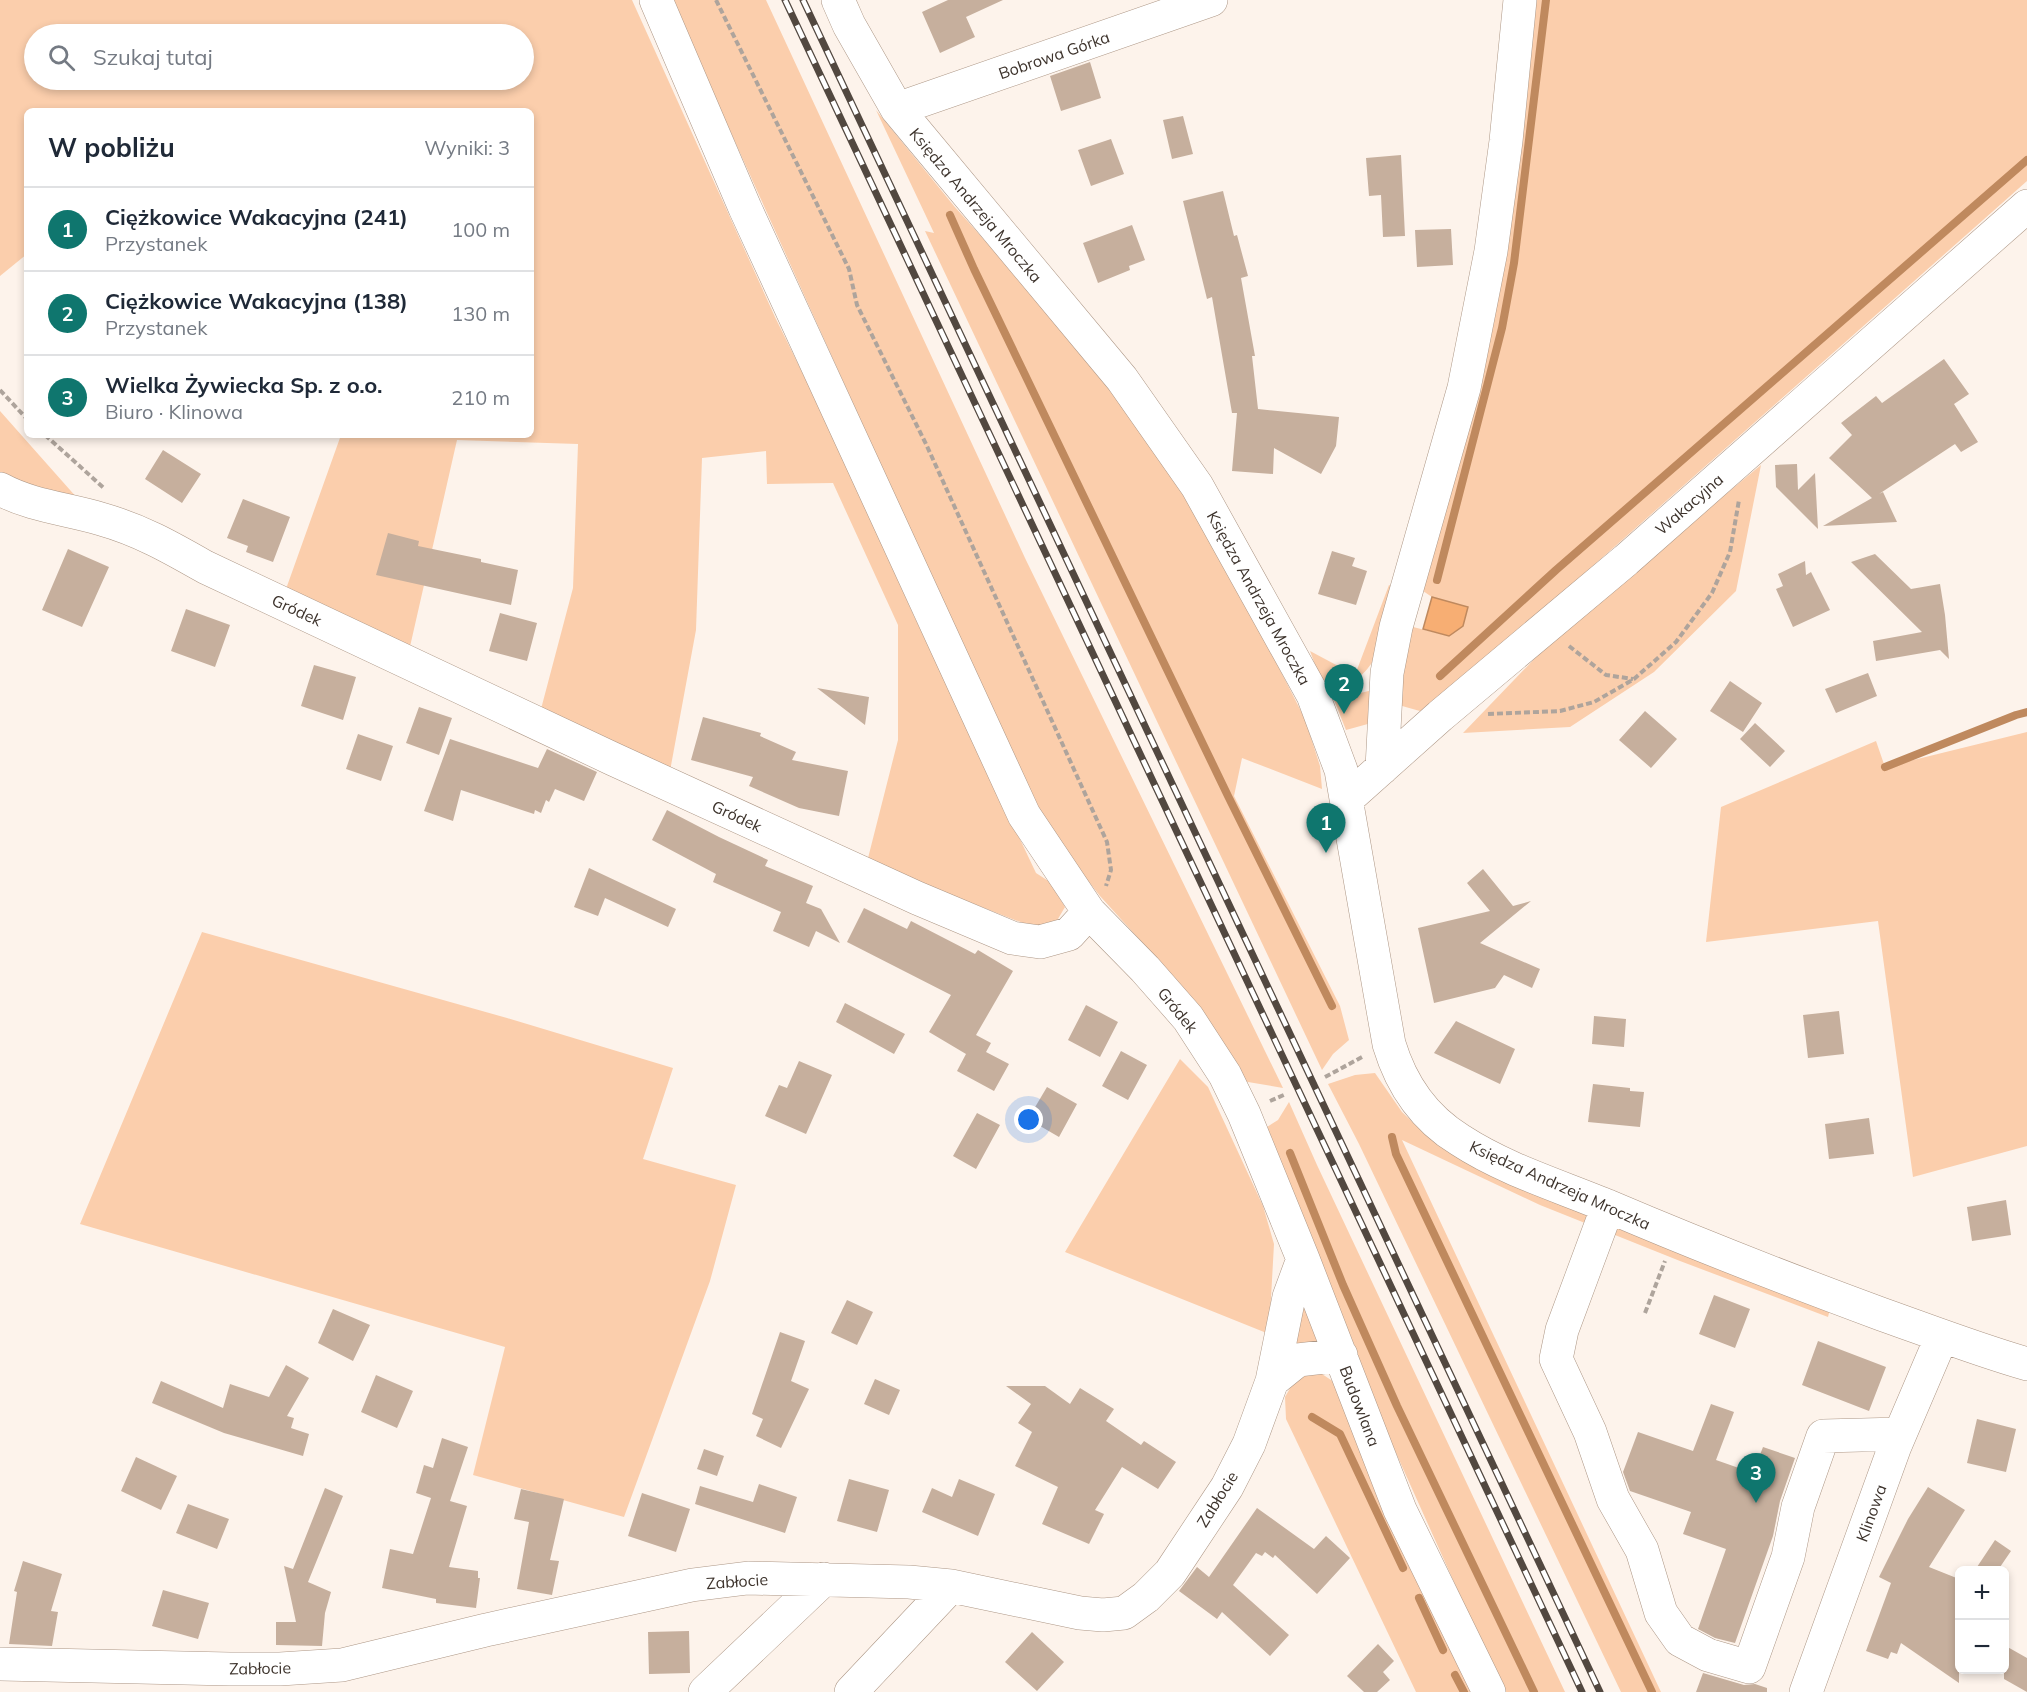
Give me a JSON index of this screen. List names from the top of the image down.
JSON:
{
  "streets": {
    "street": [
      "Bobrowa Górka",
      "Księdza Andrzeja Mroczka",
      "Wakacyjna",
      "Gródek",
      "Budowlana",
      "Zabłocie",
      "Klinowa"
    ]
  },
  "crossings": [
    ["Bobrowa Górka", "Księdza Andrzeja Mroczka"],
    ["Księdza Andrzeja Mroczka", "Wakacyjna"],
    ["Księdza Andrzeja Mroczka", "Klinowa"],
    ["Gródek", "Budowlana"],
    ["Budowlana", "Zabłocie"]
  ],
  "page": {
    "search": "Szukaj tutaj",
    "heading": ["W pobliżu", "Wyniki: 3"],
    "list": [
      {
        "mark": "1",
        "name": "Ciężkowice Wakacyjna (241)",
        "note": "Przystanek",
        "value": "100 m"
      },
      {
        "mark": "2",
        "name": "Ciężkowice Wakacyjna (138)",
        "note": "Przystanek",
        "value": "130 m"
      },
      {
        "mark": "3",
        "name": "Wielka Żywiecka Sp. z o.o.",
        "note": "Biuro · Klinowa",
        "value": "210 m"
      }
    ],
    "pins": ["2", "1", "3"],
    "map_buttons": ["+", "−"]
  }
}
